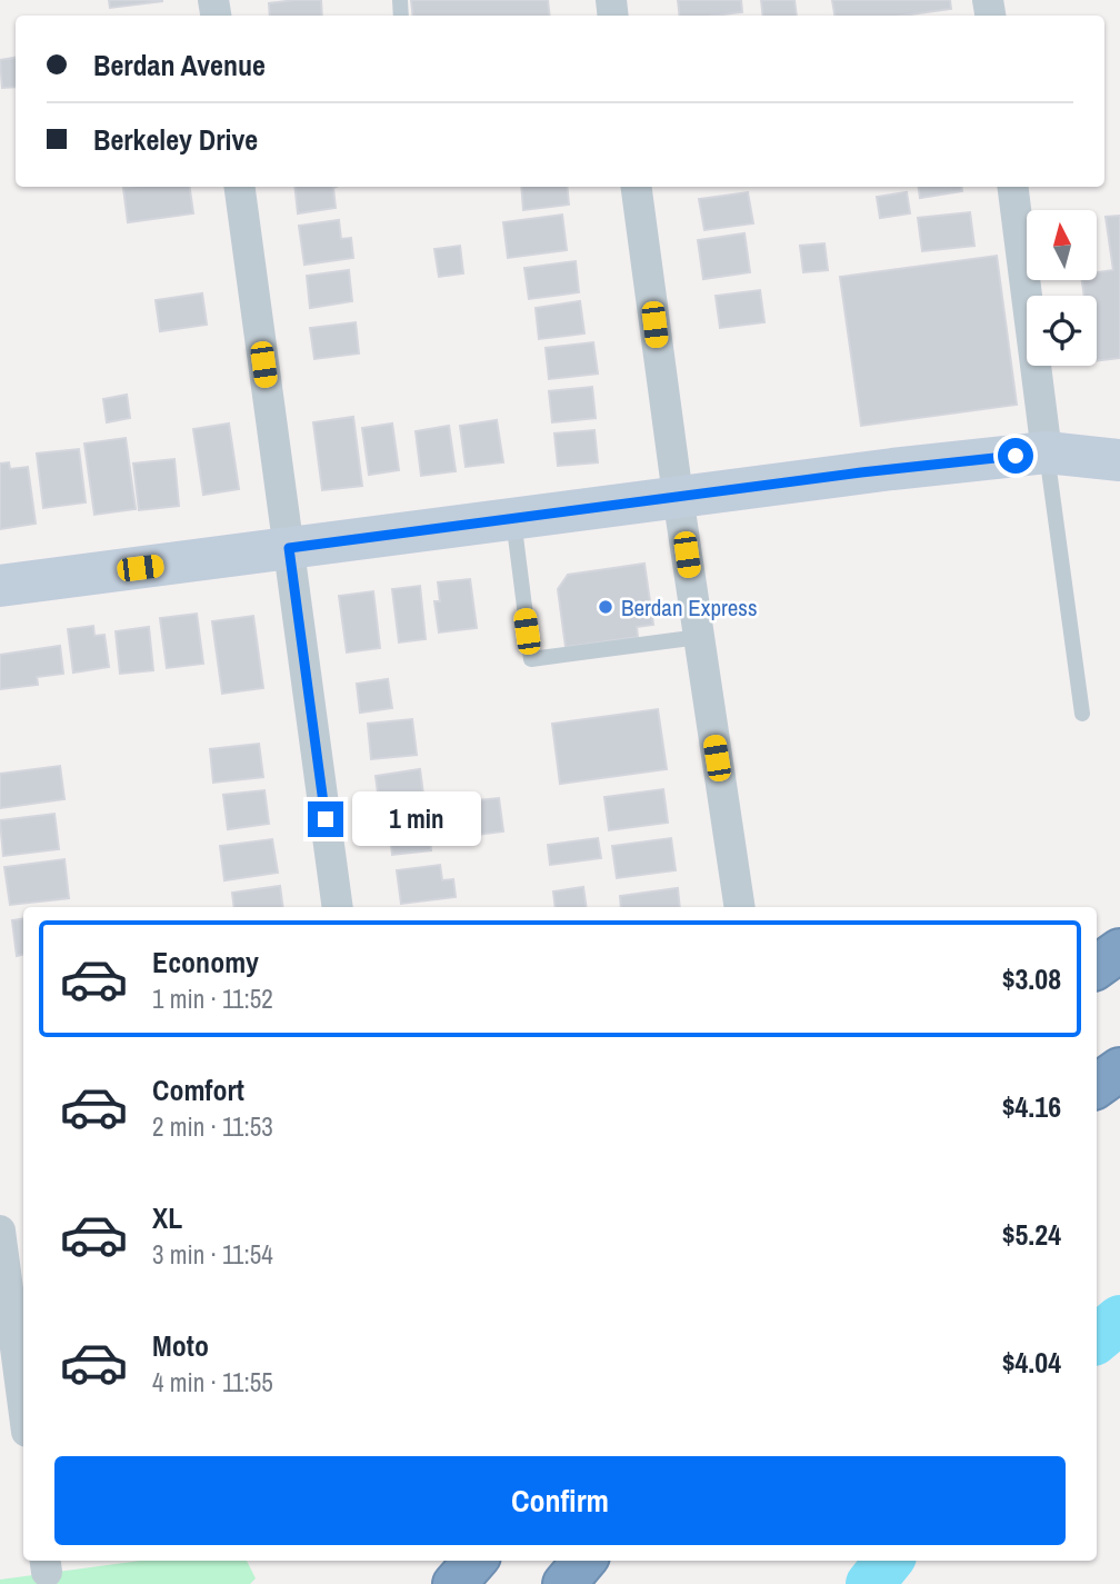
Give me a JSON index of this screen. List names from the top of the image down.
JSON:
{
  "places": ["Berdan Express"],
  "north": "top",
  "page": {
    "banner": ["Berdan Avenue", "Berkeley Drive"],
    "bubble": "1 min",
    "list": [
      {
        "name": "Economy",
        "note": "1 min · 11:52",
        "value": "$3.08"
      },
      {
        "name": "Comfort",
        "note": "2 min · 11:53",
        "value": "$4.16"
      },
      {
        "name": "XL",
        "note": "3 min · 11:54",
        "value": "$5.24"
      },
      {
        "name": "Moto",
        "note": "4 min · 11:55",
        "value": "$4.04"
      }
    ],
    "buttons": "Confirm"
  }
}
